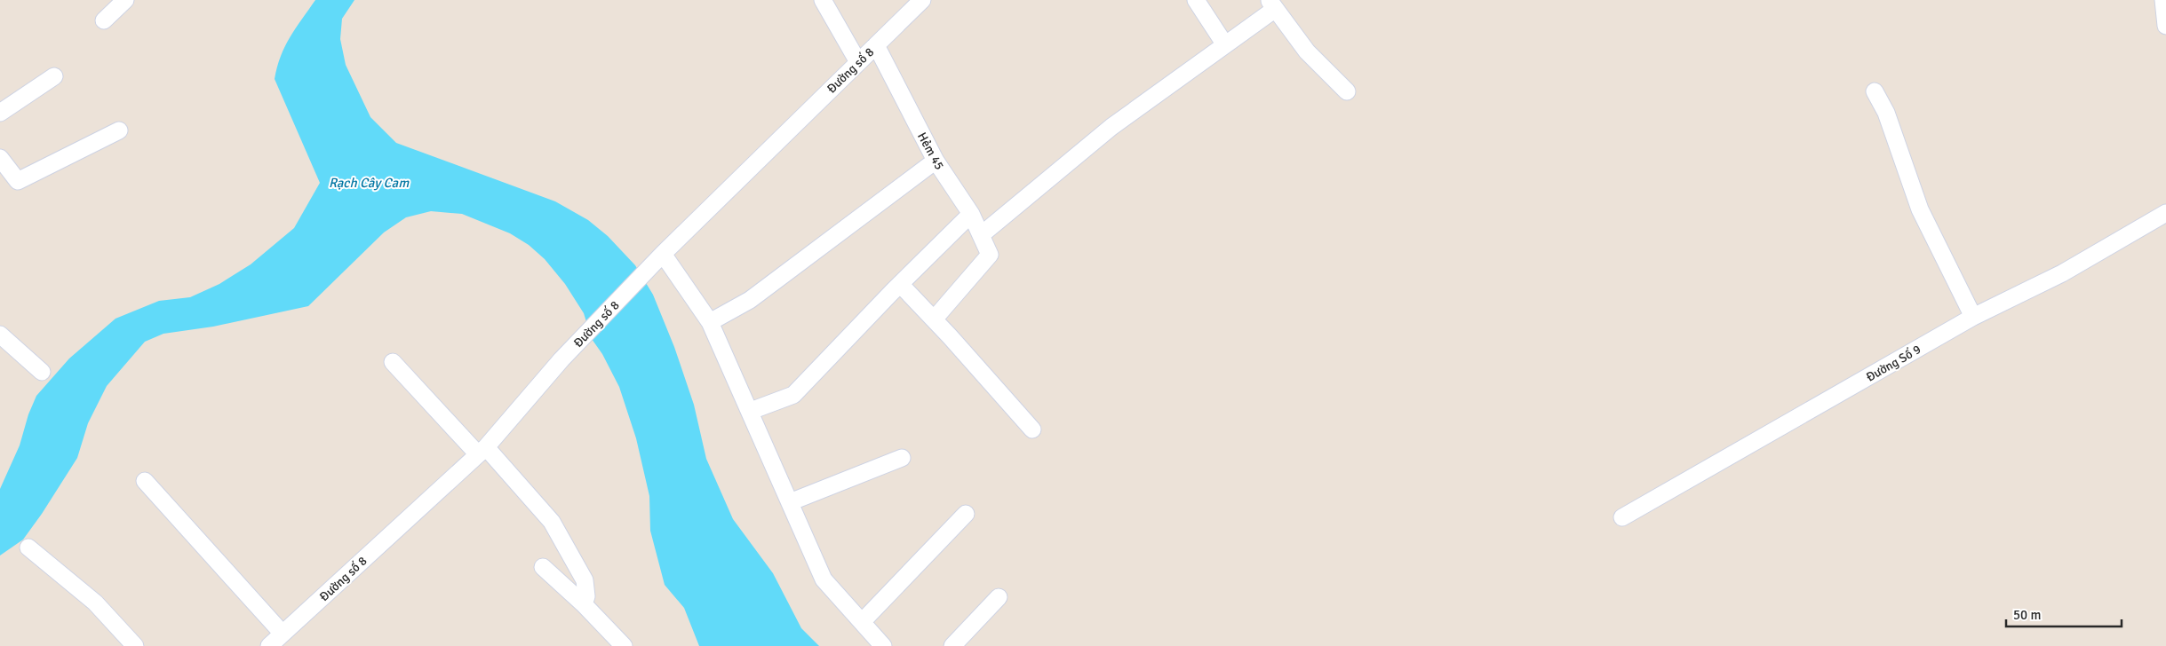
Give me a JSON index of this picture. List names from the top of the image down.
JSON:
{
  "streets": {
    "street": ["Đường số 8", "Hẻm 45", "Đường Số 9"]
  },
  "crossings": [
    ["Đường số 8", "Hẻm 45"]
  ],
  "water": ["Rạch Cây Cam"],
  "scale_bar": "50 m"
}
